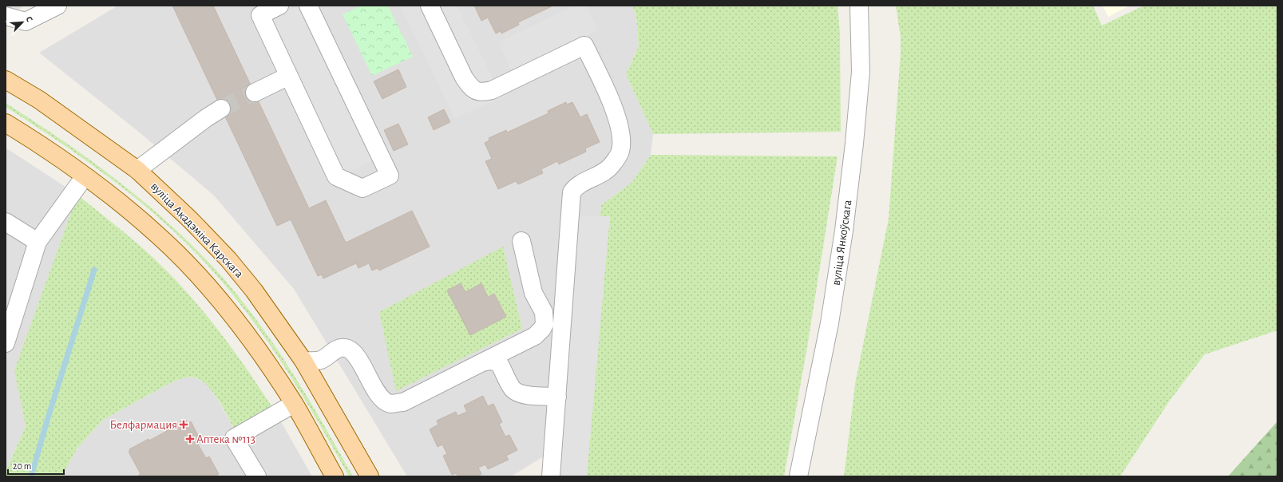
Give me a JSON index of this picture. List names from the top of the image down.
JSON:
{
  "streets": {
    "main road": ["вуліца Акадэміка Карскага"],
    "street": ["вуліца Янкоўскага"]
  },
  "places": {
    "health": ["Белфармация", "Аптека №113"]
  },
  "scale_bar": "20 m",
  "north": "top right"
}
